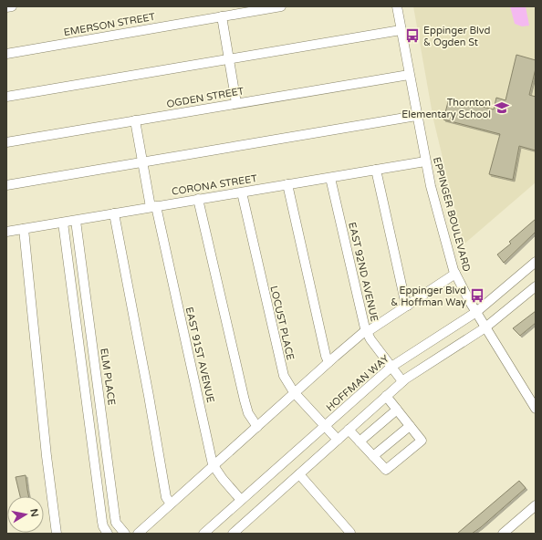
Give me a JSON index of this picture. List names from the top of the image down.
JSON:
{
  "streets": {
    "street": [
      "EMERSON STREET",
      "OGDEN STREET",
      "CORONA STREET",
      "EPPINGER BOULEVARD",
      "EAST 92ND AVENUE",
      "LOCUST PLACE",
      "EAST 91ST AVENUE",
      "ELM PLACE",
      "HOFFMAN WAY"
    ]
  },
  "crossings": [
    ["OGDEN STREET", "EPPINGER BOULEVARD"],
    ["OGDEN STREET", "EAST 91ST AVENUE"],
    ["CORONA STREET", "EPPINGER BOULEVARD"],
    ["CORONA STREET", "EAST 92ND AVENUE"],
    ["CORONA STREET", "LOCUST PLACE"],
    ["CORONA STREET", "EAST 91ST AVENUE"],
    ["CORONA STREET", "ELM PLACE"],
    ["EPPINGER BOULEVARD", "HOFFMAN WAY"],
    ["EAST 92ND AVENUE", "HOFFMAN WAY"],
    ["LOCUST PLACE", "HOFFMAN WAY"],
    ["EAST 91ST AVENUE", "HOFFMAN WAY"]
  ],
  "places": {
    "bus stop": ["Eppinger Blvd & Ogden St", "Eppinger Blvd & Hoffman Way"],
    "school or university": ["Thornton Elementary School"]
  },
  "north": "right"
}
